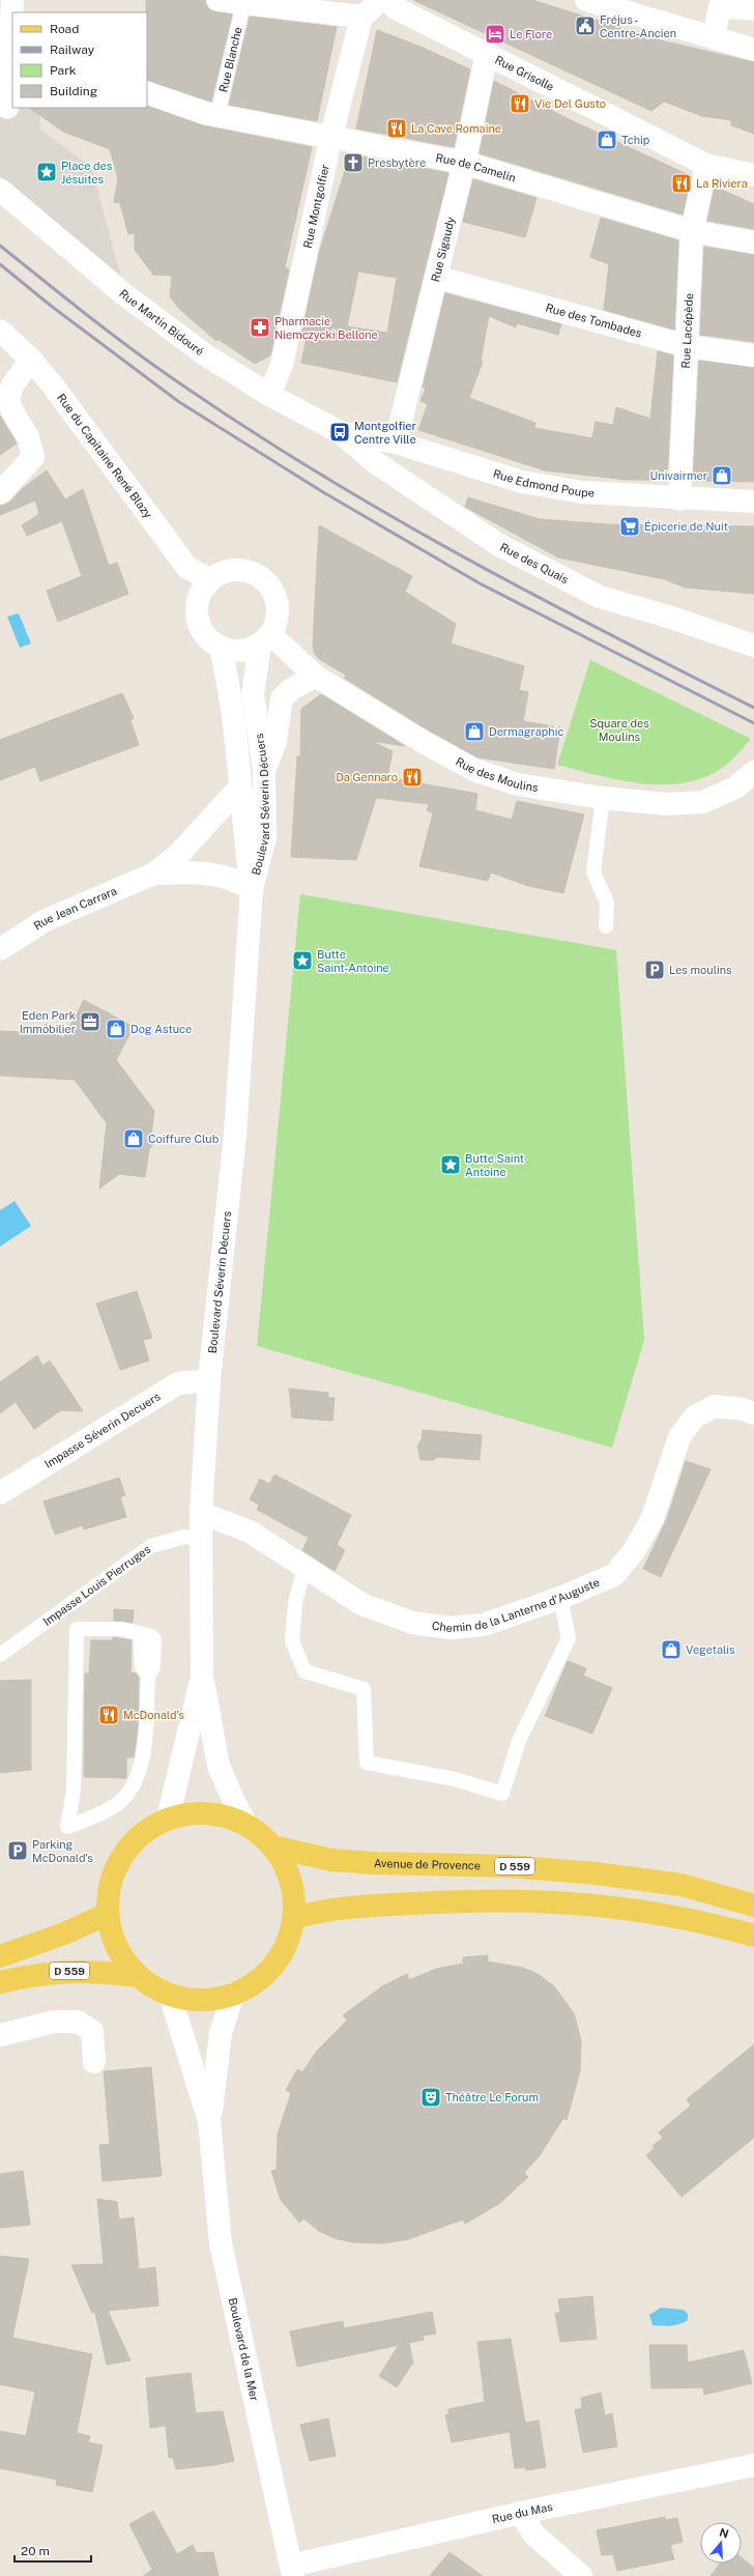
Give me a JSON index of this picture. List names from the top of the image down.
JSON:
{
  "streets": {
    "main road": ["Avenue de Provence", "D 559"],
    "street": [
      "Rue Grisolle",
      "Rue de Camelin",
      "Rue Montgolfier",
      "Rue Sigaudy",
      "Rue des Tombades",
      "Rue Martin Bidouré",
      "Rue Lacépède",
      "Rue du Capitaine René Blazy",
      "Rue Edmond Poupe",
      "Rue des Quais",
      "Rue des Moulins",
      "Boulevard Séverin Décuers",
      "Rue Jean Carrara",
      "Impasse Séverin Decuers",
      "Chemin de la Lanterne d'Auguste",
      "Boulevard de la Mer",
      "Rue du Mas"
    ],
    "lane": ["Rue Blanche", "Impasse Louis Pierruges"]
  },
  "crossings": [
    ["Rue Blanche", "Rue de Camelin"],
    ["Rue Grisolle", "Rue Sigaudy"],
    ["Rue Grisolle", "Rue Lacépède"],
    ["Rue de Camelin", "Rue Montgolfier"],
    ["Rue de Camelin", "Rue Sigaudy"],
    ["Rue de Camelin", "Rue Lacépède"],
    ["Rue Montgolfier", "Rue Martin Bidouré"],
    ["Rue Sigaudy", "Rue des Tombades"],
    ["Rue Sigaudy", "Rue Edmond Poupe"],
    ["Rue des Tombades", "Rue Lacépède"],
    ["Rue Martin Bidouré", "Rue Edmond Poupe"],
    ["Rue Martin Bidouré", "Rue des Quais"],
    ["Rue Lacépède", "Rue Edmond Poupe"],
    ["Rue du Capitaine René Blazy", "Rue des Moulins"],
    ["Rue du Capitaine René Blazy", "Boulevard Séverin Décuers"],
    ["Rue Edmond Poupe", "Rue des Quais"],
    ["Rue des Moulins", "Boulevard Séverin Décuers"],
    ["Boulevard Séverin Décuers", "Rue Jean Carrara"],
    ["Boulevard Séverin Décuers", "Impasse Séverin Decuers"],
    ["Boulevard Séverin Décuers", "Impasse Louis Pierruges"],
    ["Boulevard Séverin Décuers", "Chemin de la Lanterne d'Auguste"],
    ["Boulevard de la Mer", "Rue du Mas"]
  ],
  "parks": ["Square des Moulins"],
  "places": {
    "public building": ["Fréjus - Centre-Ancien"],
    "hotel": ["Le Flore"],
    "restaurant": [
      "Vie Del Gusto",
      "La Cave Romaine",
      "La Riviera",
      "Da Gennaro",
      "McDonald's"
    ],
    "shop": [
      "Tchip",
      "Univairmer",
      "Dermagraphic",
      "Dog Astuce",
      "Coiffure Club",
      "Vegetalis"
    ],
    "church": ["Presbytère"],
    "place": ["Place des Jésuites", "Butte Saint-Antoine", "Butte Saint Antoine"],
    "pharmacy": ["Pharmacie Niemczycki Bellone"],
    "bus stop": ["Montgolfier Centre Ville"],
    "supermarket": ["Épicerie de Nuit"],
    "parking": ["Les moulins", "Parking McDonald's"],
    "office": ["Eden Park Immobilier"],
    "theatre": ["Théâtre Le Forum"]
  },
  "legend": [
    "Road",
    "Railway",
    "Park",
    "Building"
  ],
  "scale_bar": "20 m",
  "north": "top"
}
